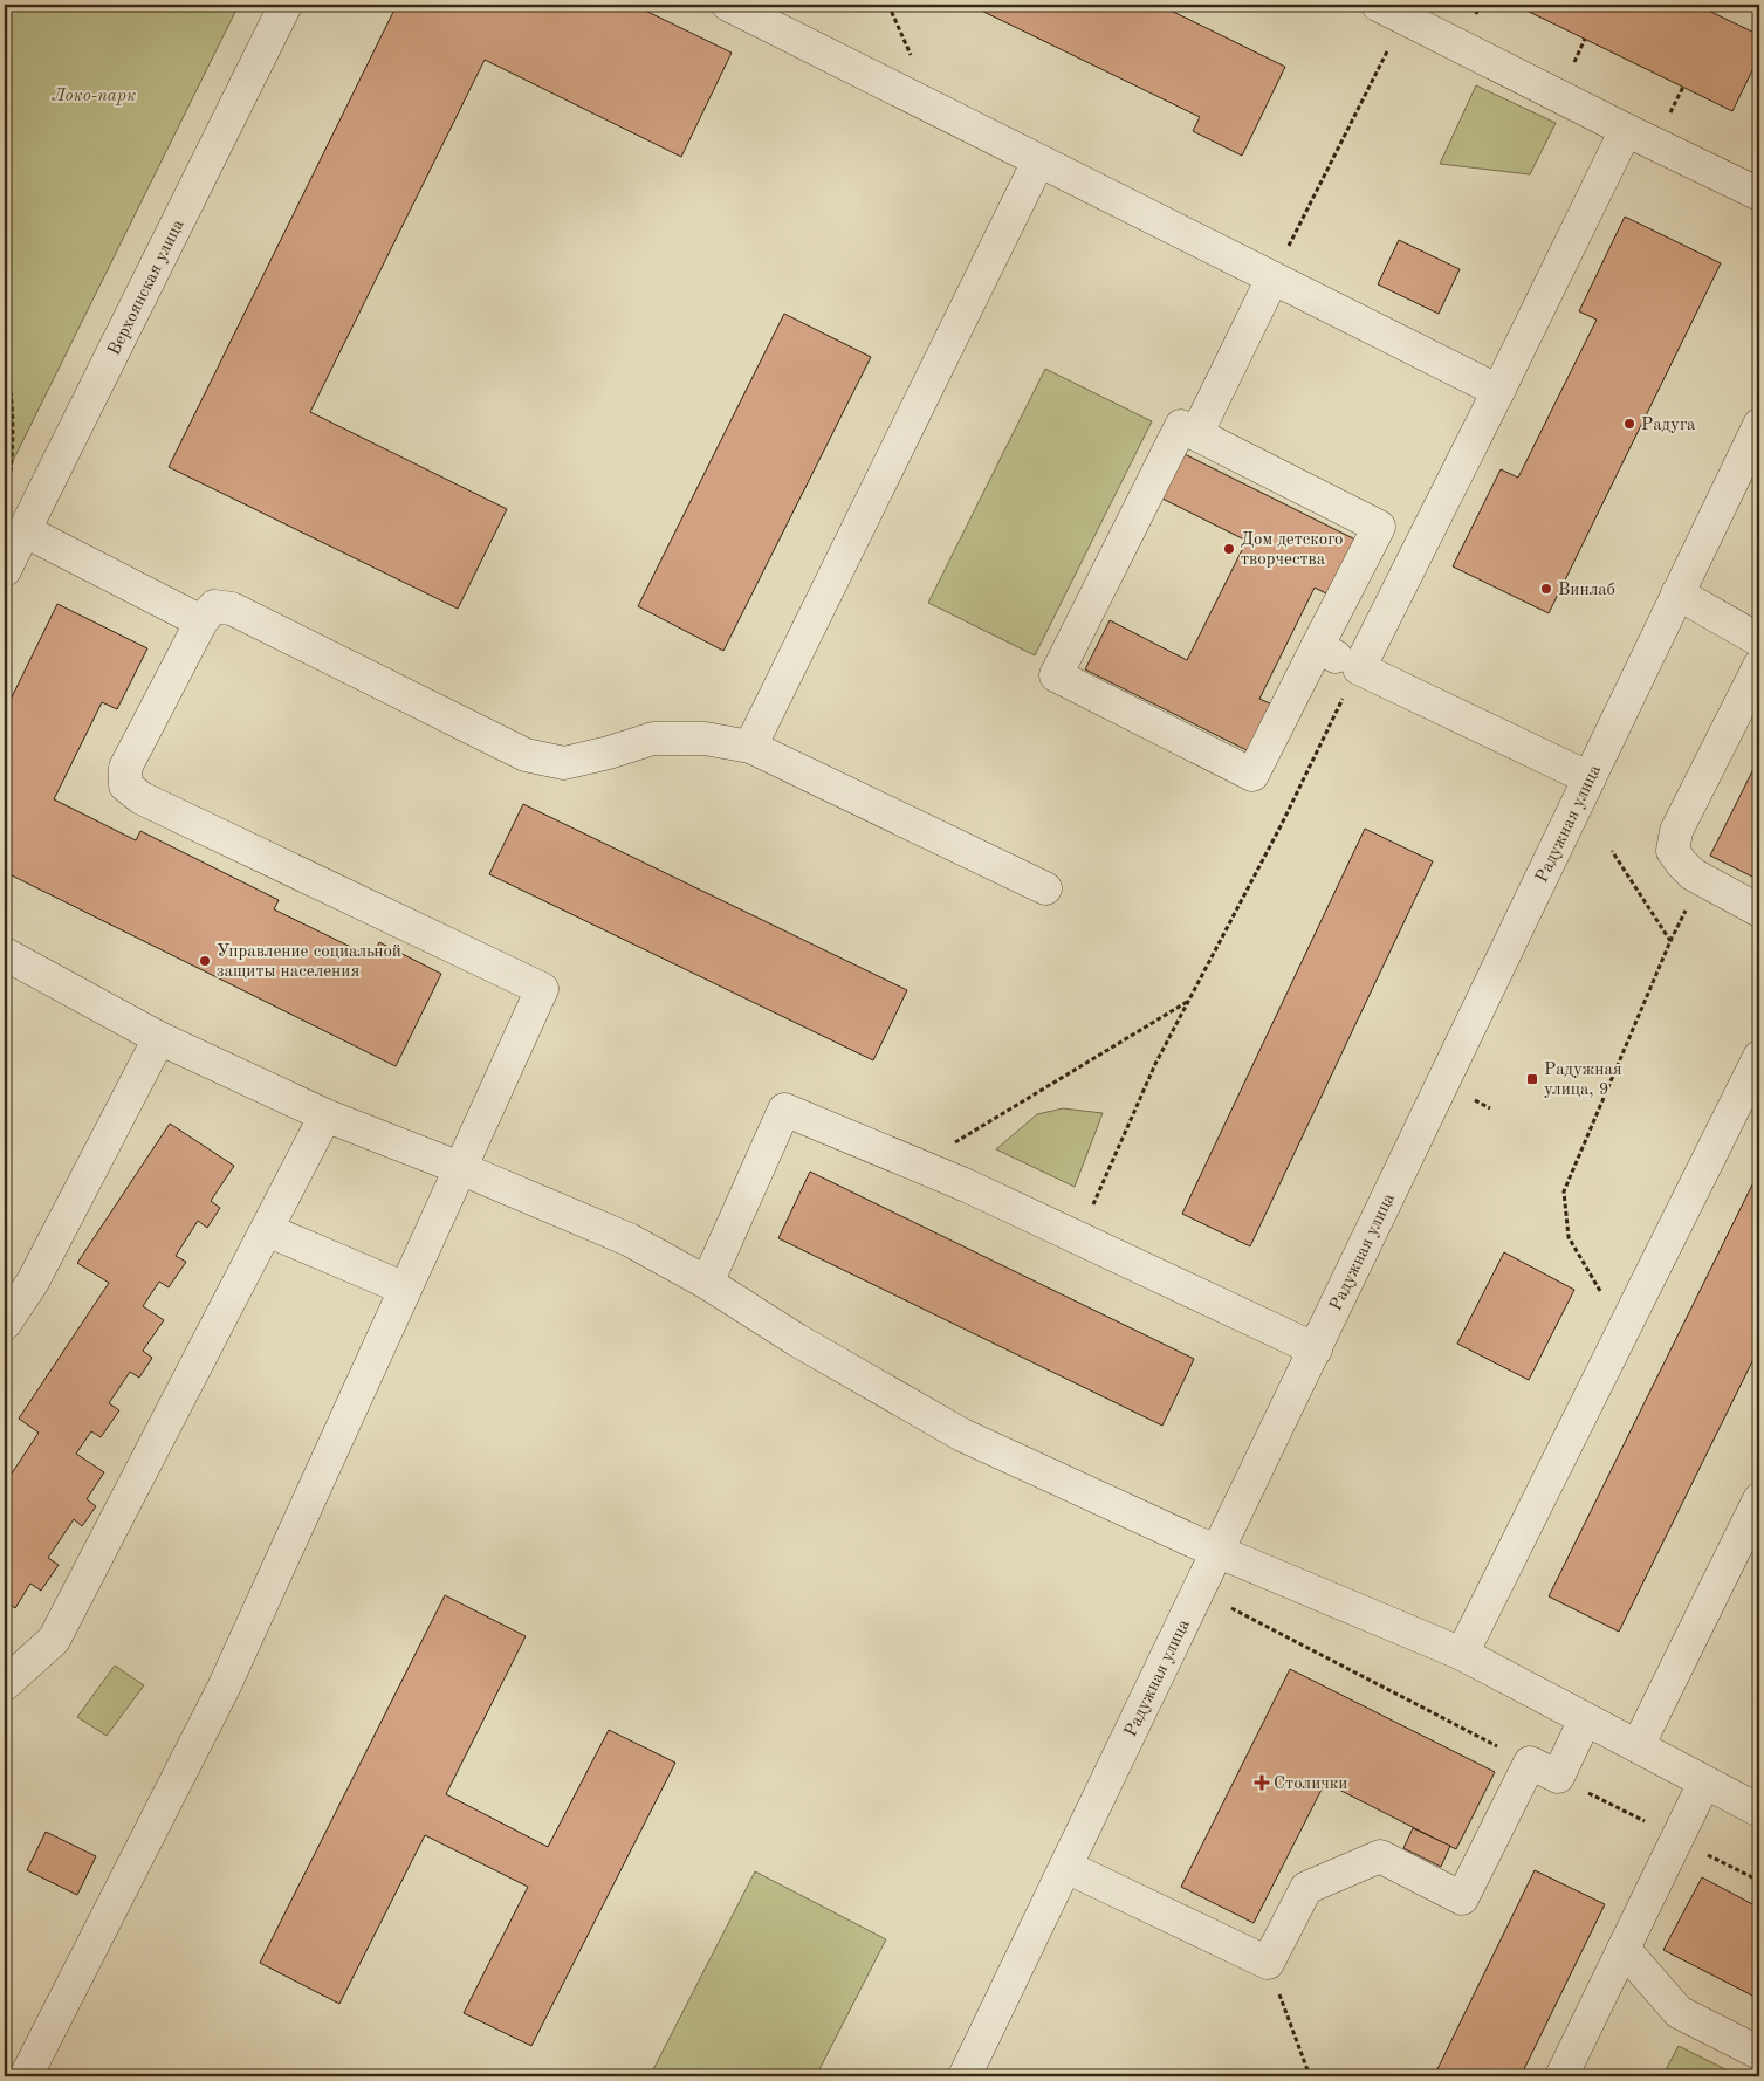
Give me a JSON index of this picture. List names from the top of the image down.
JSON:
{
  "streets": {
    "street": ["Верхоянская улица", "Радужная улица"]
  },
  "parks": ["Локо-парк"],
  "places": {
    "other": [
      "Радуга",
      "Дом детского творчества",
      "Винлаб",
      "Управление социальной защиты населения"
    ],
    "transit": ["Радужная улица, 9"],
    "health": ["Столички"]
  }
}
